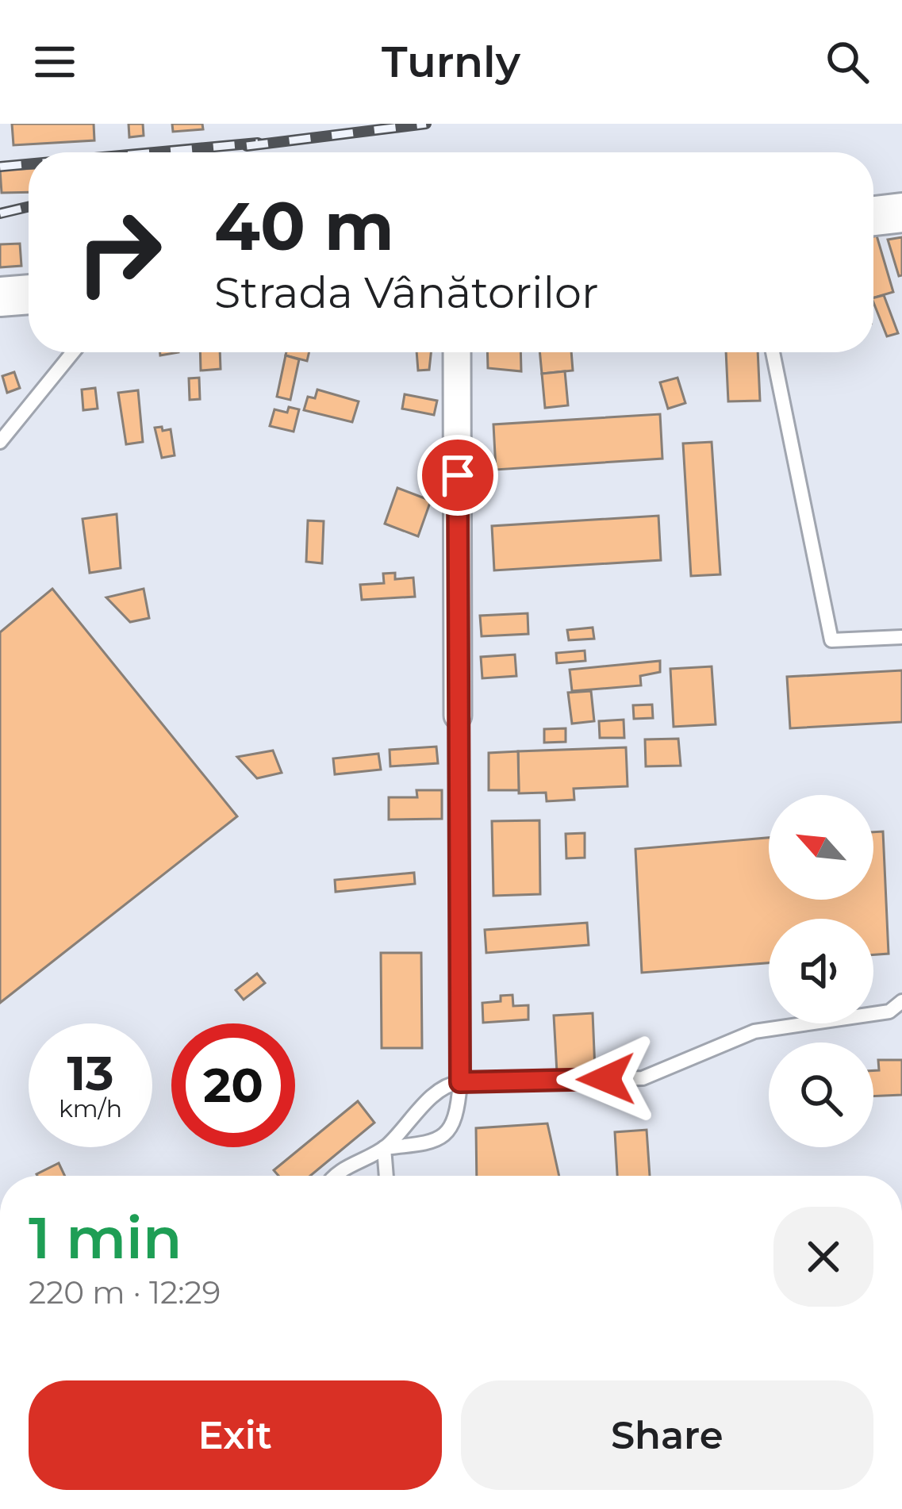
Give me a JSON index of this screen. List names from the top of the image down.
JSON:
{
  "north": "top left",
  "page": {
    "header": "Turnly",
    "turn": ["40 m", "Strada Vânătorilor"],
    "speed": "13 km/h",
    "limit": "20",
    "heading": ["1 min", "220 m · 12:29"],
    "buttons": ["Exit", "Share"]
  }
}
